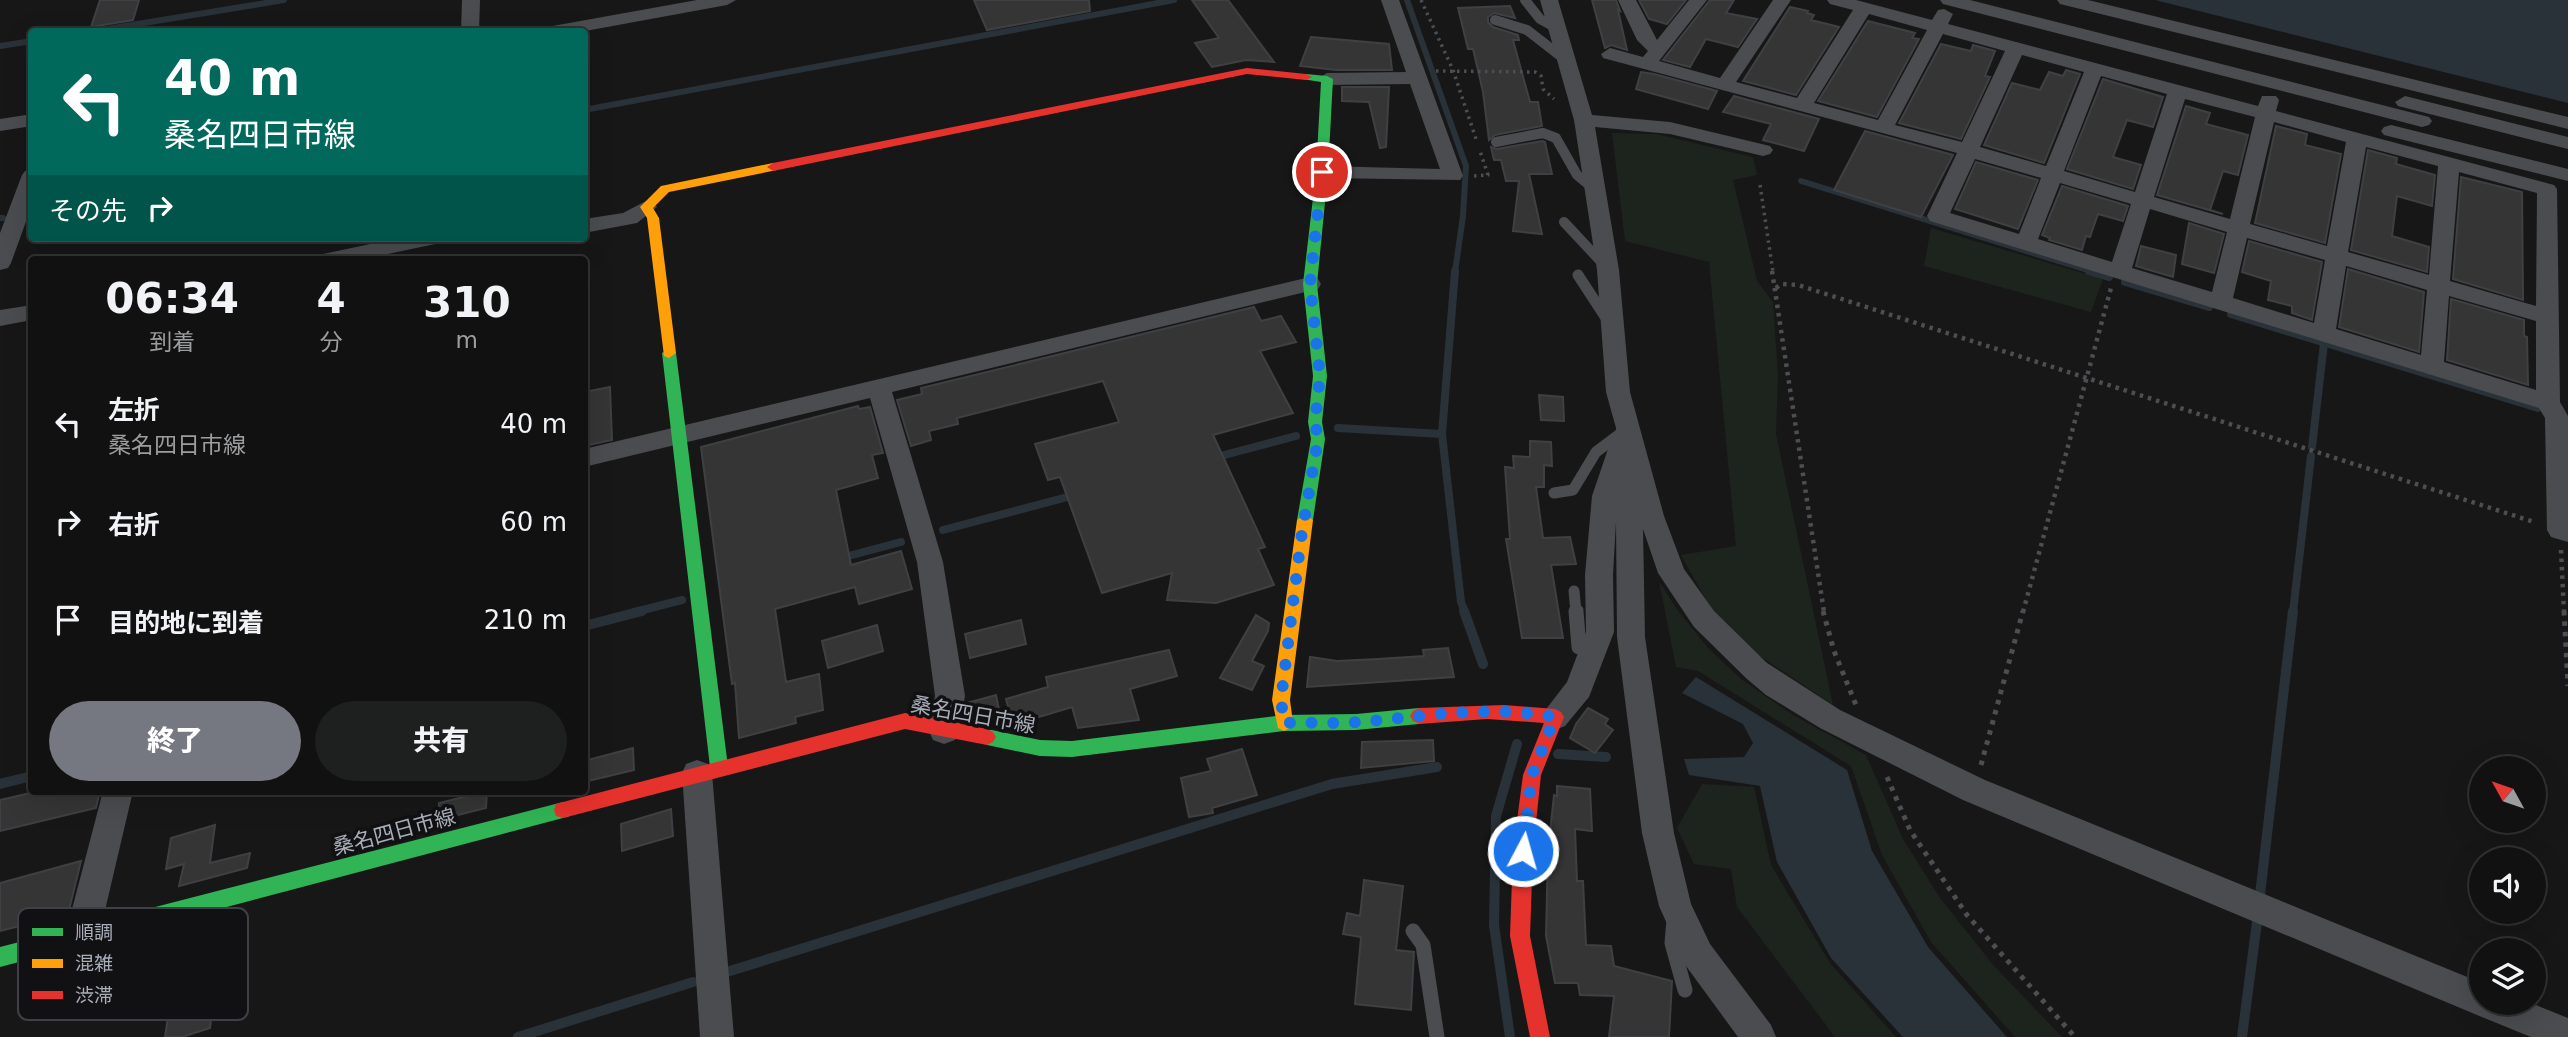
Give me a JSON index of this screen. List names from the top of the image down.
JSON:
{
  "streets": {
    "street": ["桑名四日市線"]
  },
  "legend": ["順調", "混雑", "渋滞"],
  "north": "top left",
  "page": {
    "turn": ["40 m", "桑名四日市線"],
    "then": "その先",
    "eta": [
      "06:34",
      "到着",
      "4",
      "分",
      "310",
      "m"
    ],
    "list": [
      {
        "name": "左折",
        "note": "桑名四日市線",
        "value": "40 m"
      },
      {
        "name": "右折",
        "value": "60 m"
      },
      {
        "name": "目的地に到着",
        "value": "210 m"
      }
    ],
    "buttons": ["終了", "共有"]
  }
}
